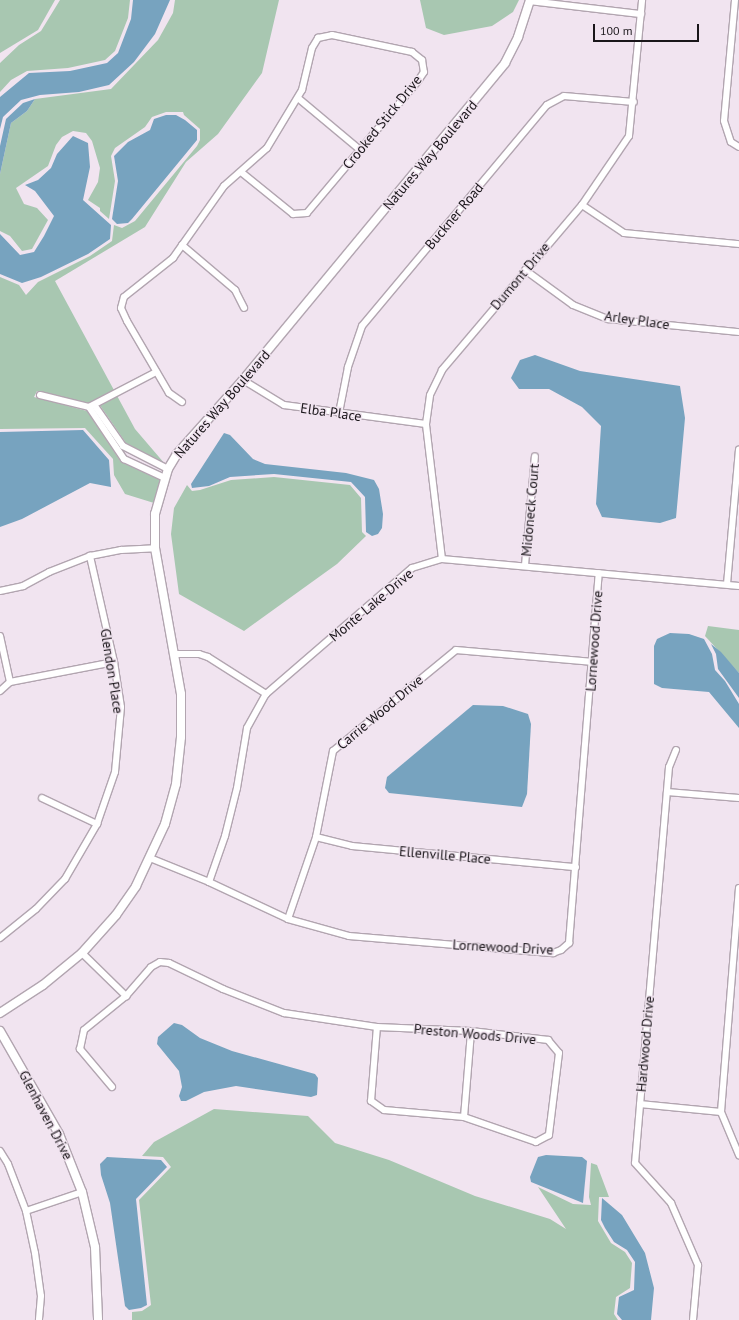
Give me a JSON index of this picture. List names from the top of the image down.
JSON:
{
  "streets": {
    "street": [
      "Crooked Stick Drive",
      "Natures Way Boulevard",
      "Buckner Road",
      "Dumont Drive",
      "Arley Place",
      "Elba Place",
      "Midoneck Court",
      "Monte Lake Drive",
      "Lornewood Drive",
      "Glendon Place",
      "Carrie Wood Drive",
      "Ellenville Place",
      "Preston Woods Drive",
      "Hardwood Drive",
      "Glenhaven Drive"
    ]
  },
  "crossings": [
    ["Natures Way Boulevard", "Elba Place"],
    ["Natures Way Boulevard", "Lornewood Drive"],
    ["Buckner Road", "Dumont Drive"],
    ["Buckner Road", "Elba Place"],
    ["Dumont Drive", "Arley Place"],
    ["Dumont Drive", "Elba Place"],
    ["Dumont Drive", "Monte Lake Drive"],
    ["Midoneck Court", "Monte Lake Drive"],
    ["Monte Lake Drive", "Lornewood Drive"],
    ["Lornewood Drive", "Carrie Wood Drive"],
    ["Lornewood Drive", "Ellenville Place"],
    ["Carrie Wood Drive", "Ellenville Place"]
  ],
  "scale_bar": "100 m"
}
